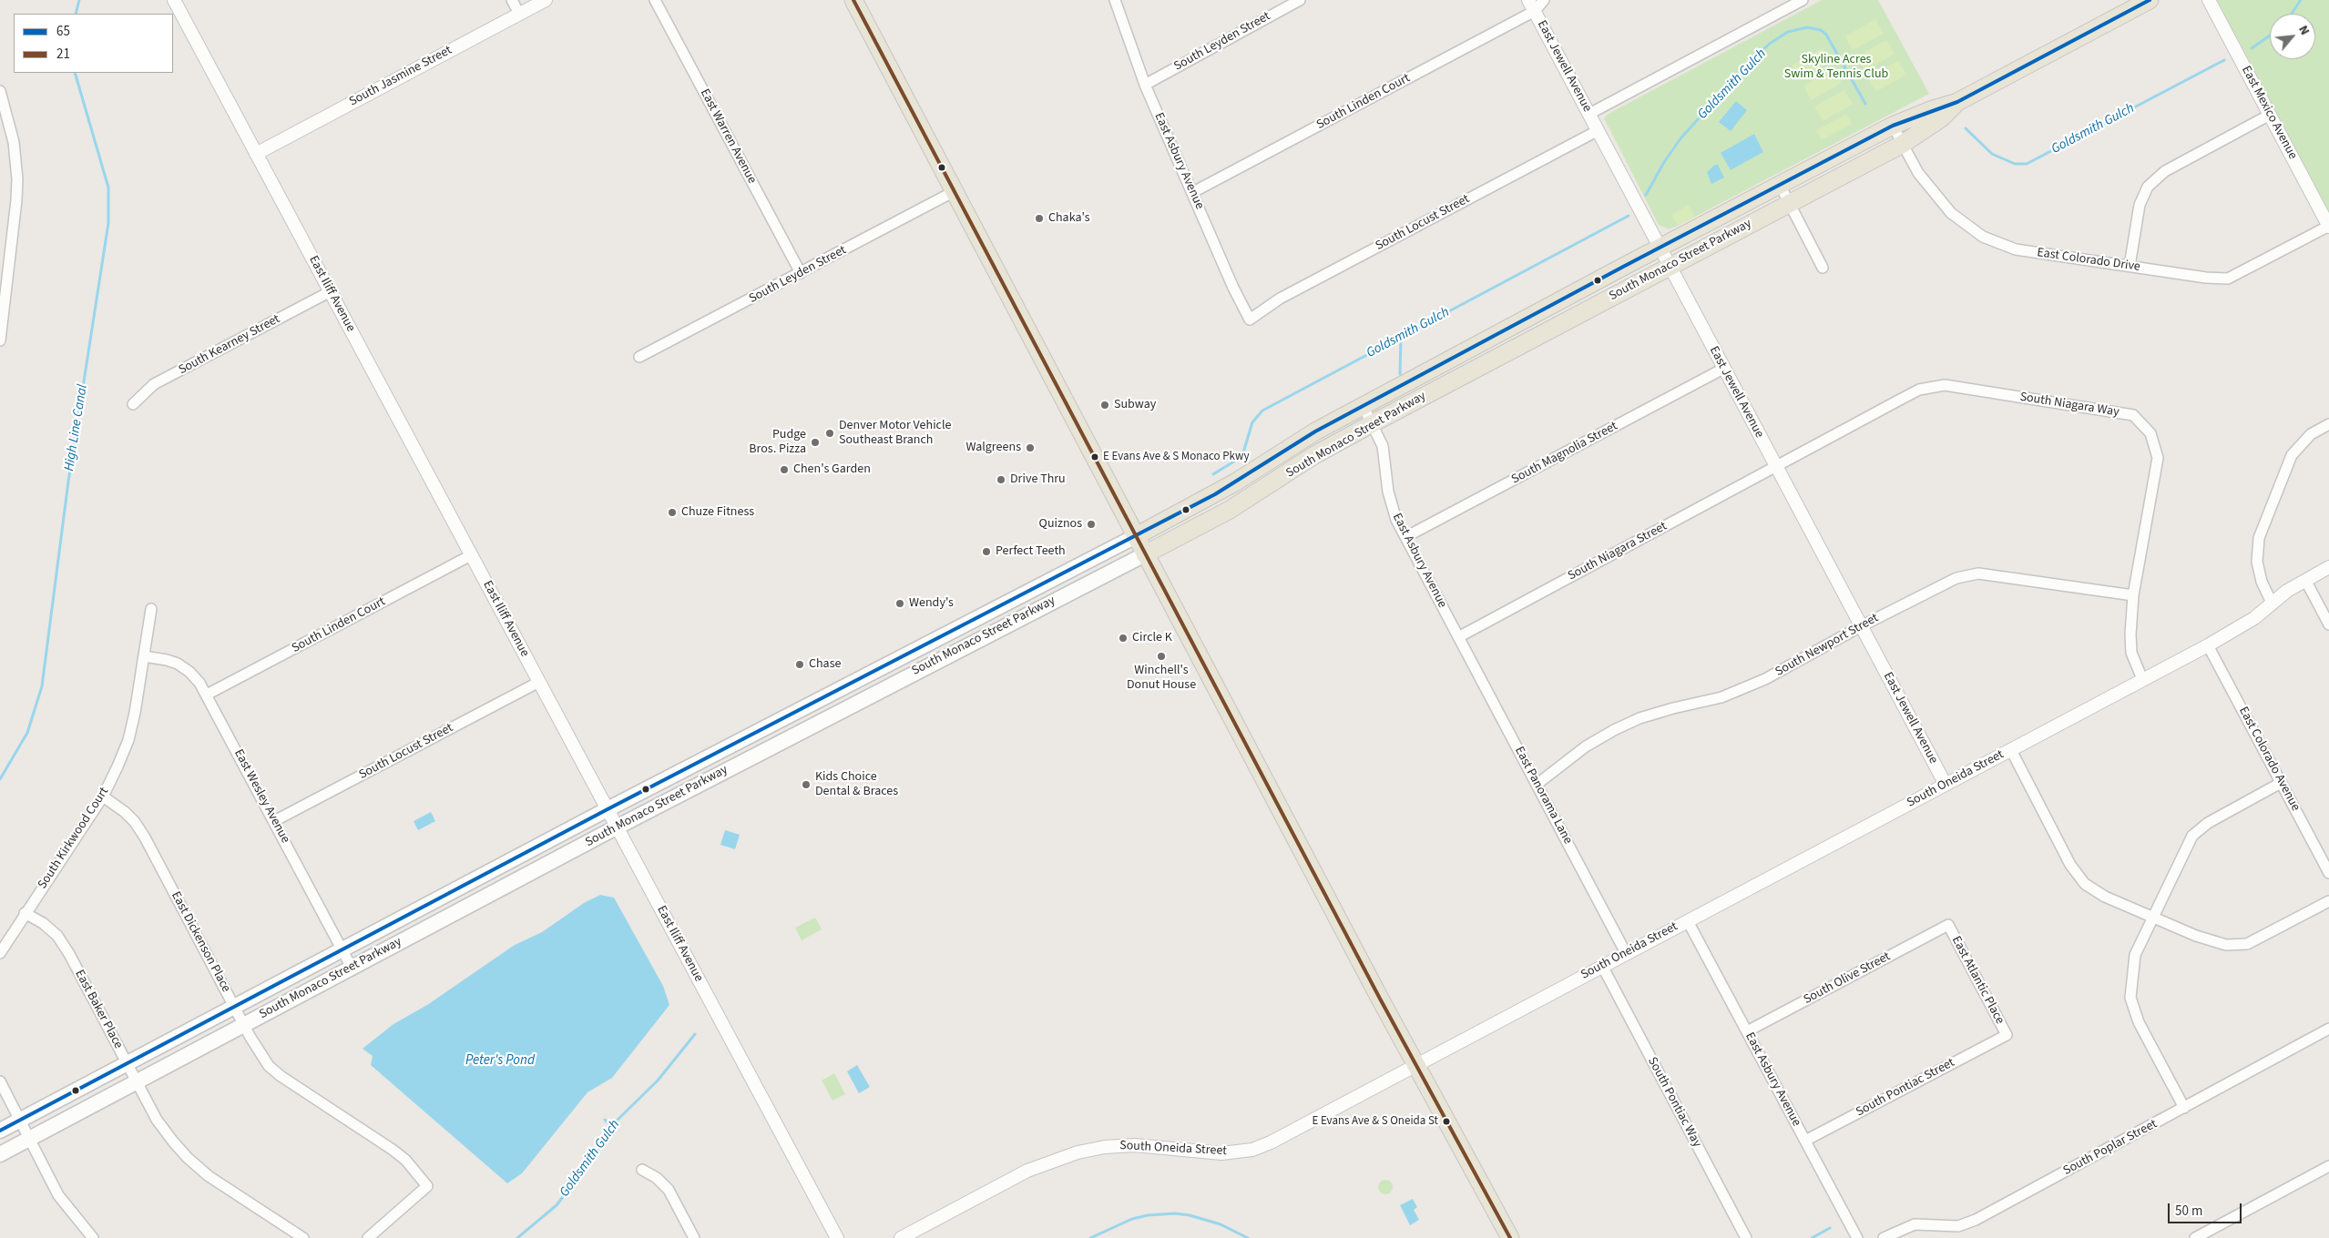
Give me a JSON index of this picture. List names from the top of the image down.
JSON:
{
  "streets": {
    "main road": ["South Monaco Street Parkway"],
    "street": [
      "South Leyden Street",
      "East Jewell Avenue",
      "South Jasmine Street",
      "South Linden Court",
      "East Mexico Avenue",
      "East Warren Avenue",
      "East Asbury Avenue",
      "South Locust Street",
      "East Colorado Drive",
      "East Iliff Avenue",
      "South Kearney Street",
      "South Niagara Way",
      "South Magnolia Street",
      "South Niagara Street",
      "South Newport Street",
      "East Colorado Avenue",
      "South Oneida Street",
      "East Panorama Lane",
      "East Wesley Avenue",
      "South Kirkwood Court",
      "East Dickenson Place",
      "South Olive Street",
      "East Atlantic Place",
      "East Baker Place",
      "South Pontiac Street",
      "South Pontiac Way",
      "South Poplar Street"
    ]
  },
  "crossings": [
    ["South Leyden Street", "East Warren Avenue"],
    ["South Leyden Street", "East Asbury Avenue"],
    ["East Jewell Avenue", "South Linden Court"],
    ["East Jewell Avenue", "South Locust Street"],
    ["East Jewell Avenue", "South Monaco Street Parkway"],
    ["East Jewell Avenue", "South Niagara Way"],
    ["East Jewell Avenue", "South Magnolia Street"],
    ["East Jewell Avenue", "South Niagara Street"],
    ["East Jewell Avenue", "South Newport Street"],
    ["East Jewell Avenue", "South Oneida Street"],
    ["South Jasmine Street", "East Iliff Avenue"],
    ["South Linden Court", "East Asbury Avenue"],
    ["South Linden Court", "East Iliff Avenue"],
    ["South Linden Court", "East Wesley Avenue"],
    ["East Mexico Avenue", "East Colorado Drive"],
    ["East Asbury Avenue", "South Locust Street"],
    ["East Asbury Avenue", "South Monaco Street Parkway"],
    ["East Asbury Avenue", "South Magnolia Street"],
    ["East Asbury Avenue", "South Niagara Street"],
    ["East Asbury Avenue", "South Oneida Street"],
    ["East Asbury Avenue", "East Panorama Lane"],
    ["East Asbury Avenue", "South Olive Street"],
    ["East Asbury Avenue", "South Pontiac Street"],
    ["South Locust Street", "East Iliff Avenue"],
    ["South Locust Street", "East Wesley Avenue"],
    ["South Monaco Street Parkway", "East Colorado Drive"],
    ["South Monaco Street Parkway", "East Iliff Avenue"],
    ["South Monaco Street Parkway", "East Wesley Avenue"],
    ["South Monaco Street Parkway", "East Dickenson Place"],
    ["South Monaco Street Parkway", "East Baker Place"],
    ["East Iliff Avenue", "South Kearney Street"],
    ["South Niagara Way", "South Niagara Street"],
    ["South Niagara Way", "South Newport Street"],
    ["South Niagara Way", "South Oneida Street"],
    ["South Niagara Street", "East Panorama Lane"],
    ["South Newport Street", "East Panorama Lane"],
    ["East Colorado Avenue", "South Oneida Street"],
    ["South Oneida Street", "East Panorama Lane"],
    ["South Oneida Street", "South Pontiac Way"],
    ["East Wesley Avenue", "South Kirkwood Court"],
    ["South Kirkwood Court", "East Dickenson Place"],
    ["South Kirkwood Court", "East Baker Place"],
    ["South Olive Street", "East Atlantic Place"],
    ["East Atlantic Place", "South Pontiac Street"]
  ],
  "water": ["Goldsmith Gulch", "High Line Canal", "Peter's Pond"],
  "parks": ["Skyline Acres Swim & Tennis Club"],
  "places": [
    "Chaka's",
    "Subway",
    "Denver Motor Vehicle Southeast Branch",
    "Pudge Bros. Pizza",
    "Walgreens",
    "E Evans Ave & S Monaco Pkwy",
    "Chen's Garden",
    "Drive Thru",
    "Chuze Fitness",
    "Quiznos",
    "Perfect Teeth",
    "Wendy's",
    "Circle K",
    "Winchell's Donut House",
    "Chase",
    "Kids Choice Dental & Braces",
    "E Evans Ave & S Oneida St"
  ],
  "lines": ["transit line 65", "transit line 21"],
  "legend": ["65", "21"],
  "scale_bar": "50 m",
  "north": "top right"
}
